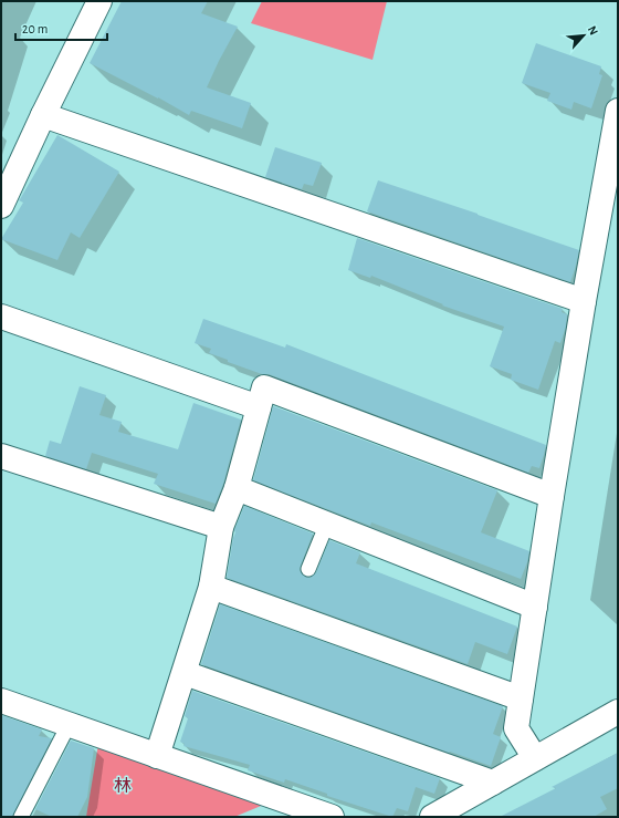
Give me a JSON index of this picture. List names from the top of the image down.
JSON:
{
  "parks": ["林"],
  "scale_bar": "20 m",
  "north": "top right"
}
